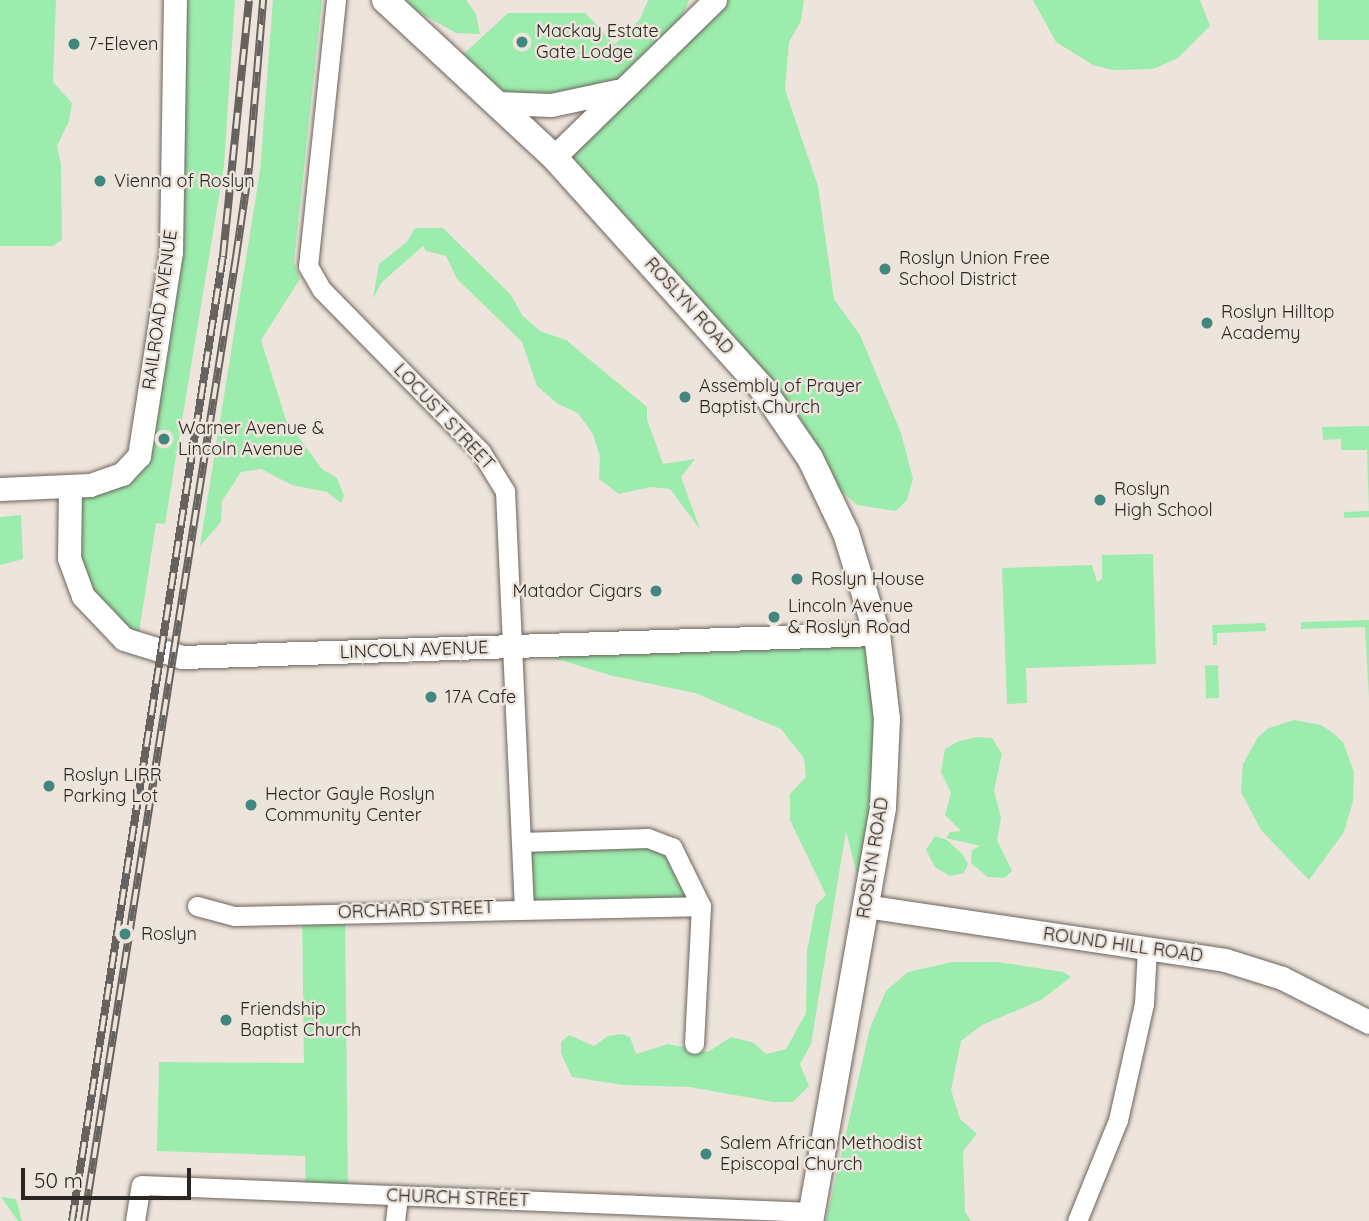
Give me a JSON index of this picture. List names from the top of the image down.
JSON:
{
  "streets": {
    "main road": ["ROSLYN ROAD"],
    "street": [
      "RAILROAD AVENUE",
      "LOCUST STREET",
      "LINCOLN AVENUE",
      "ORCHARD STREET",
      "ROUND HILL ROAD",
      "CHURCH STREET"
    ]
  },
  "crossings": [
    ["ROSLYN ROAD", "LINCOLN AVENUE"],
    ["ROSLYN ROAD", "ROUND HILL ROAD"],
    ["ROSLYN ROAD", "CHURCH STREET"],
    ["RAILROAD AVENUE", "LINCOLN AVENUE"],
    ["LOCUST STREET", "LINCOLN AVENUE"],
    ["LOCUST STREET", "ORCHARD STREET"]
  ],
  "places": [
    "Mackay Estate Gate Lodge",
    "7-Eleven",
    "Vienna of Roslyn",
    "Roslyn Union Free School District",
    "Roslyn Hilltop Academy",
    "Assembly of Prayer Baptist Church",
    "Warner Avenue & Lincoln Avenue",
    "Roslyn High School",
    "Roslyn House",
    "Matador Cigars",
    "Lincoln Avenue & Roslyn Road",
    "17A Cafe",
    "Roslyn LIRR Parking Lot",
    "Hector Gayle Roslyn Community Center",
    "Roslyn",
    "Friendship Baptist Church",
    "Salem African Methodist Episcopal Church"
  ],
  "scale_bar": "50 m"
}
